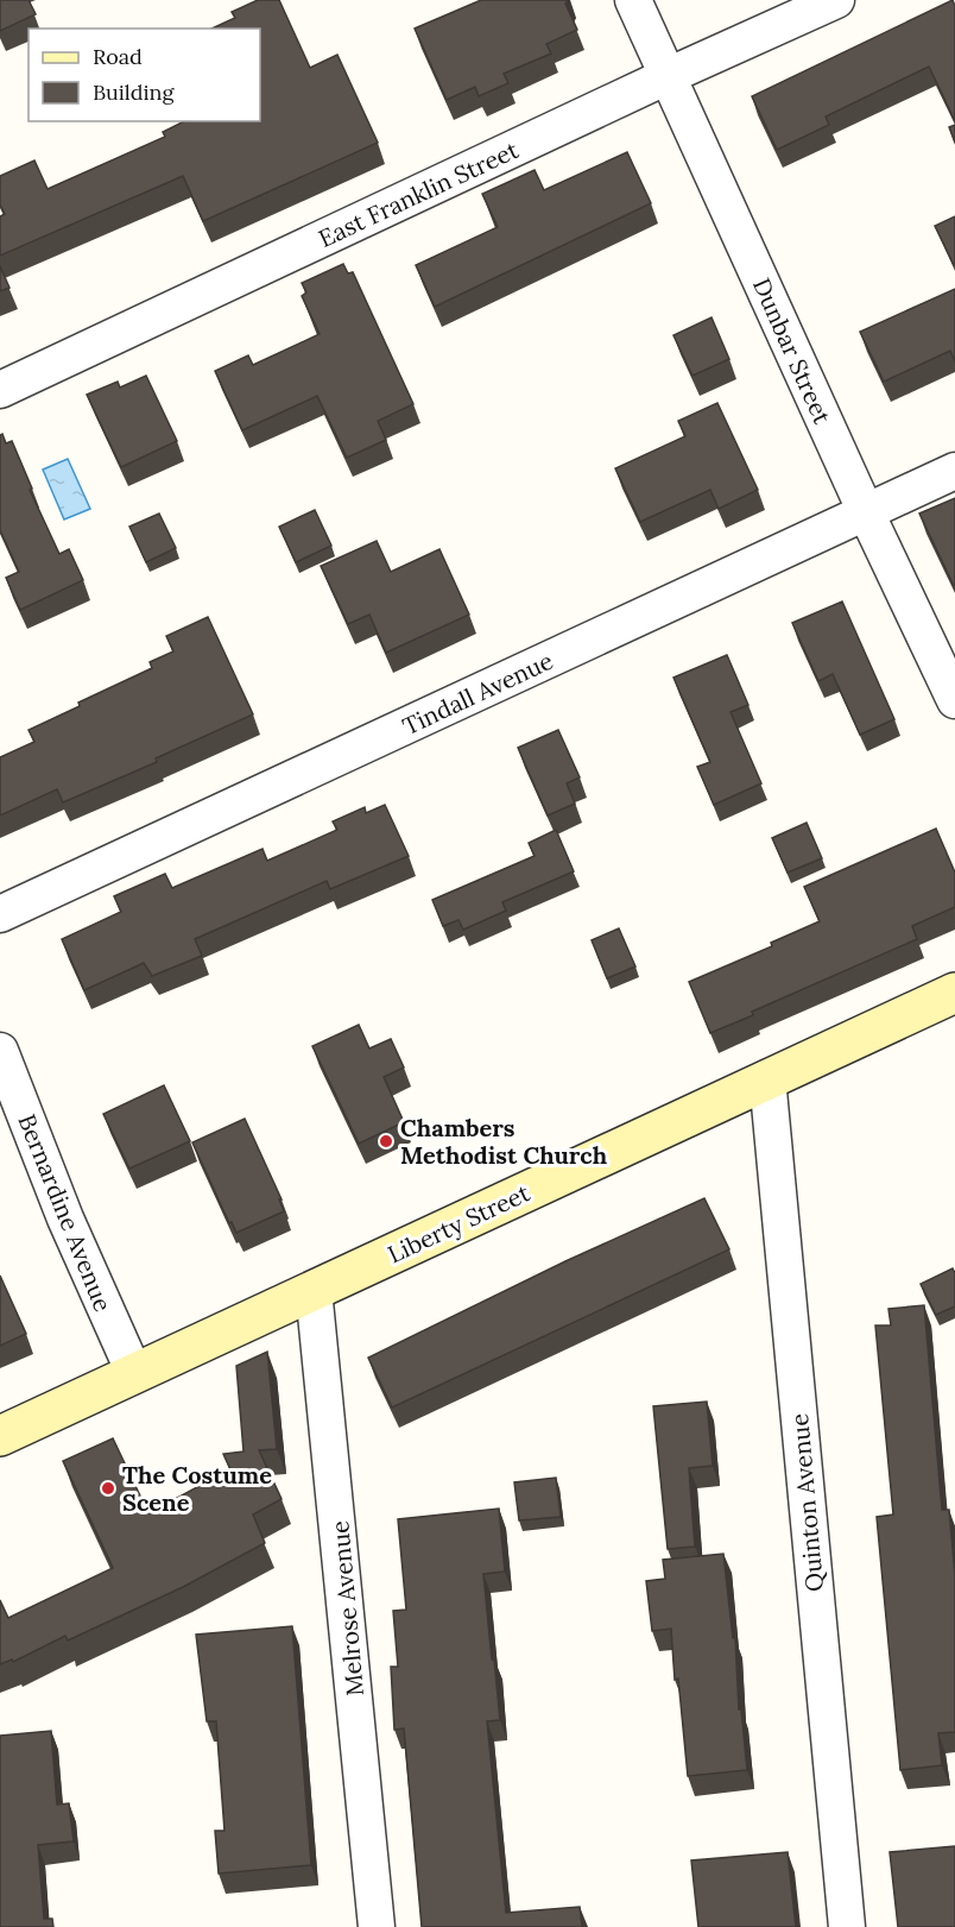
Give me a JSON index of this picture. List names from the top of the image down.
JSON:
{
  "streets": {
    "street": [
      "East Franklin Street",
      "Dunbar Street",
      "Tindall Avenue",
      "Bernardine Avenue",
      "Liberty Street",
      "Quinton Avenue",
      "Melrose Avenue"
    ]
  },
  "crossings": [
    ["East Franklin Street", "Dunbar Street"],
    ["Dunbar Street", "Tindall Avenue"],
    ["Bernardine Avenue", "Liberty Street"],
    ["Liberty Street", "Quinton Avenue"],
    ["Liberty Street", "Melrose Avenue"]
  ],
  "places": ["Chambers Methodist Church", "The Costume Scene"],
  "legend": ["Road", "Building"]
}
